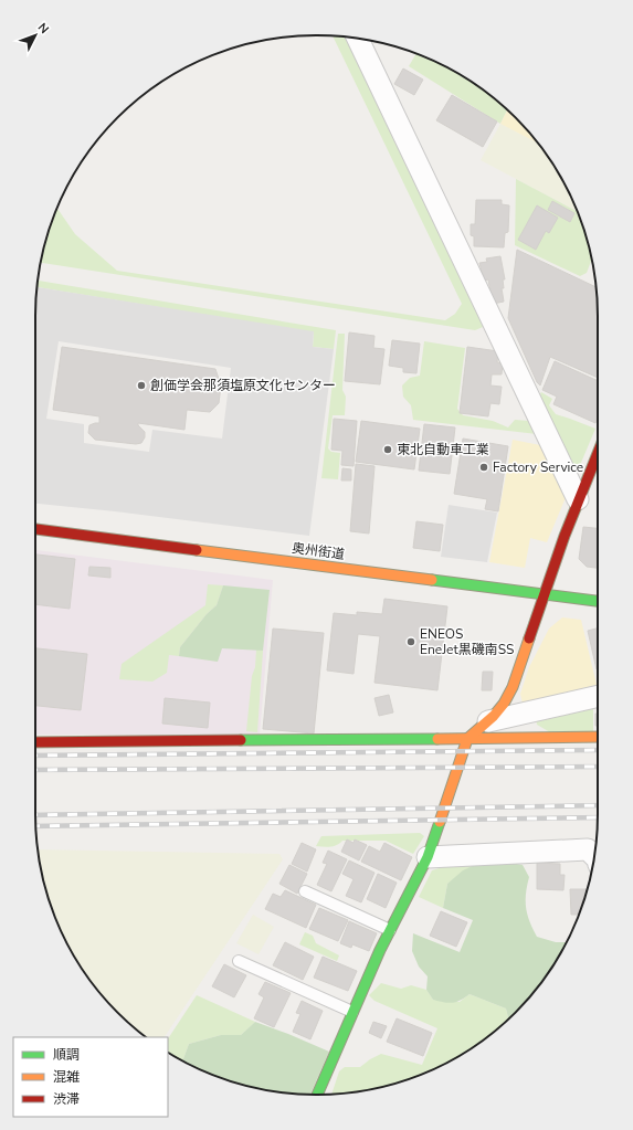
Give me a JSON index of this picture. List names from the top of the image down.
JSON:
{
  "streets": {
    "street": ["奥州街道"]
  },
  "places": [
    "創価学会那須塩原文化センター",
    "東北自動車工業",
    "Factory Service",
    "ENEOS EneJet黒磯南SS"
  ],
  "legend": ["順調", "混雑", "渋滞"],
  "north": "top right"
}
